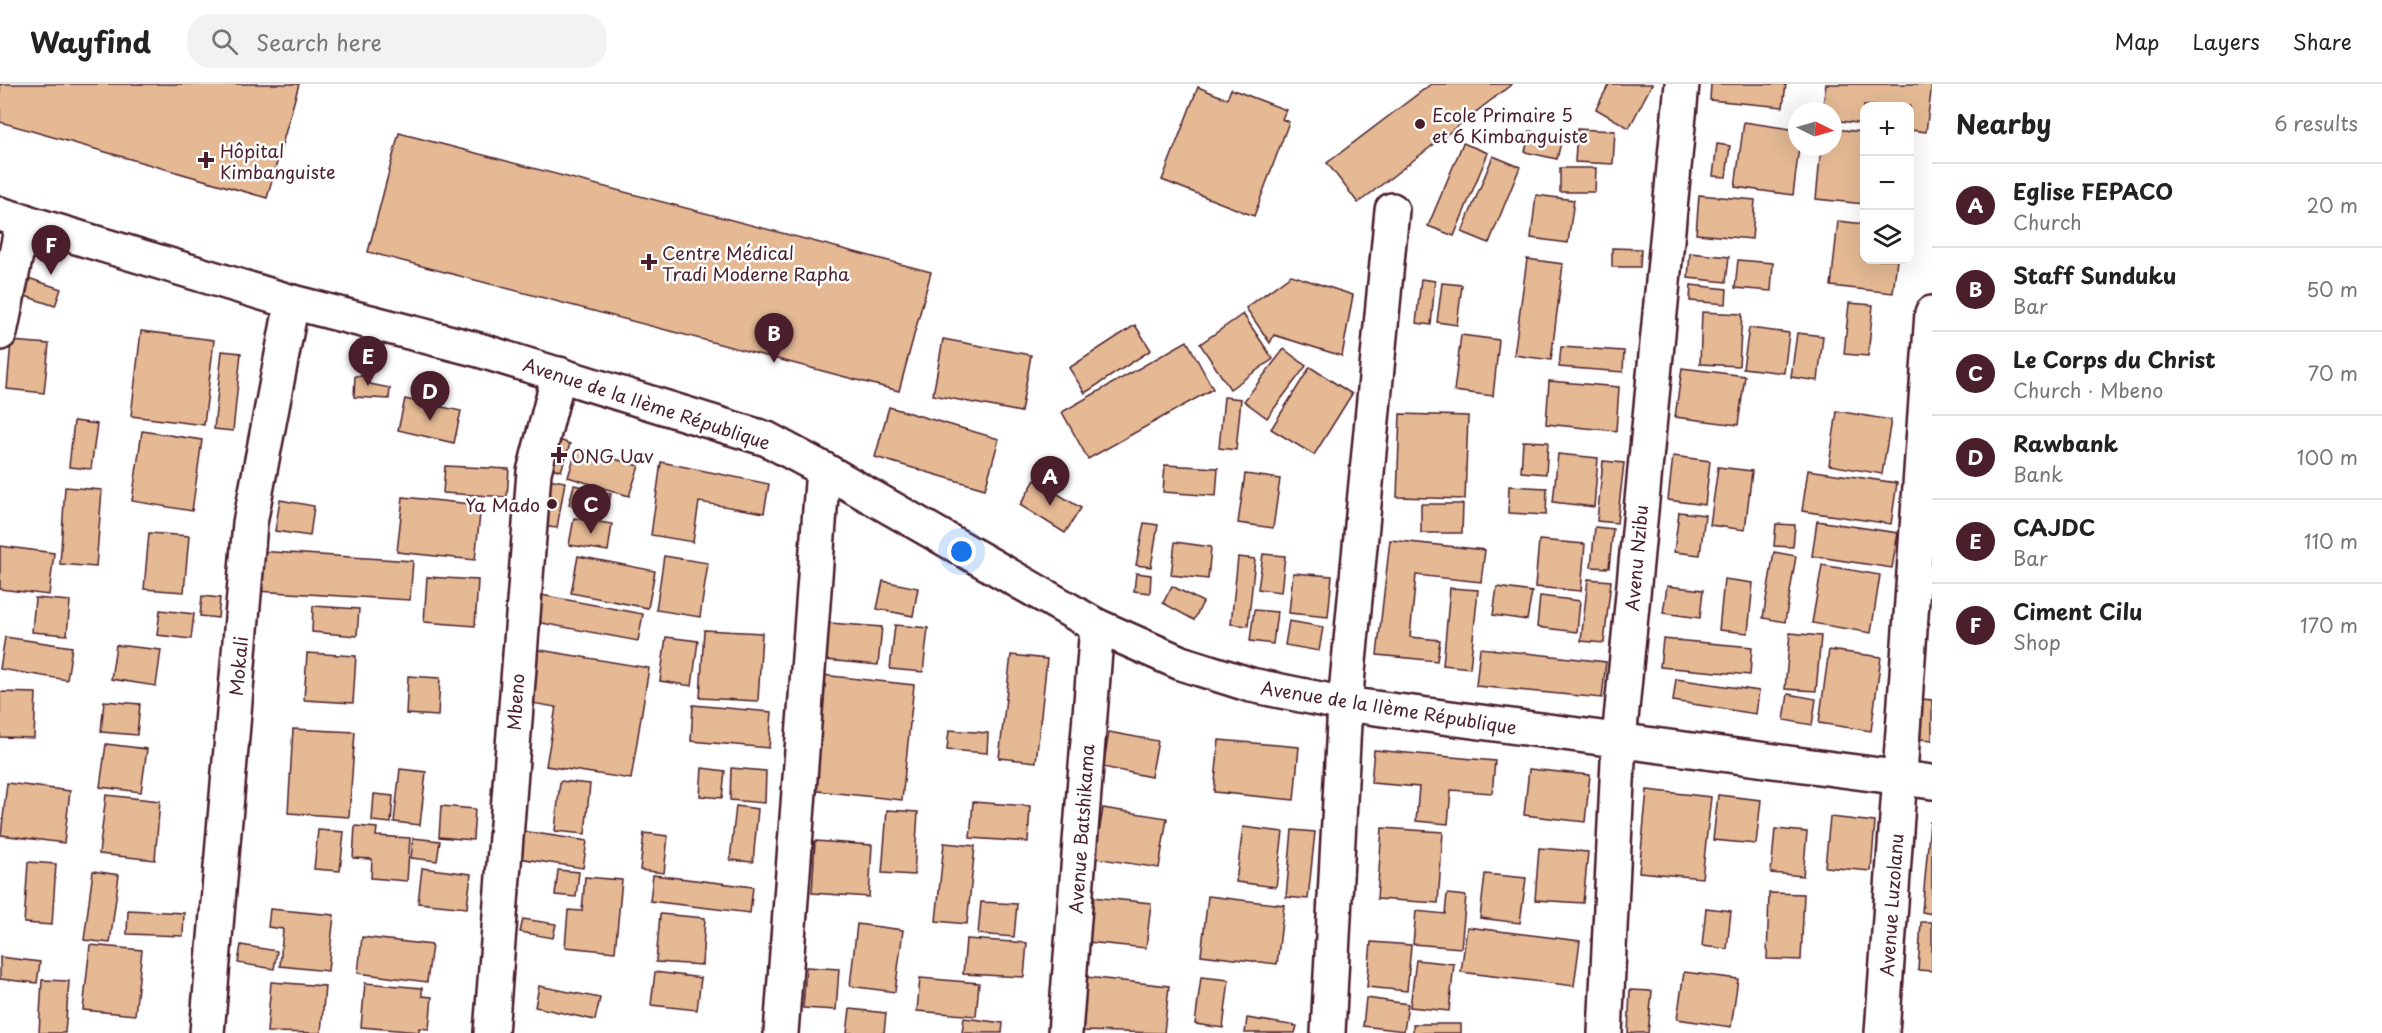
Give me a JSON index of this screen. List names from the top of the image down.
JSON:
{
  "streets": {
    "street": [
      "Avenue de la IIème République",
      "Avenu Nzibu",
      "Mokali",
      "Mbeno",
      "Avenue Batshikama",
      "Avenue Luzolanu"
    ]
  },
  "crossings": [
    ["Avenue de la IIème République", "Avenu Nzibu"],
    ["Avenue de la IIème République", "Mokali"],
    ["Avenue de la IIème République", "Mbeno"],
    ["Avenue de la IIème République", "Avenue Batshikama"],
    ["Avenue de la IIème République", "Avenue Luzolanu"]
  ],
  "places": {
    "other": ["Ecole Primaire 5 et 6 Kimbanguiste", "Ya Mado"],
    "health": ["Hôpital Kimbanguiste", "Centre Médical Tradi Moderne Rapha", "ONG Uav"]
  },
  "north": "right",
  "page": {
    "header": "Wayfind",
    "search": "Search here",
    "nav": ["Map", "Layers", "Share"],
    "heading": ["Nearby", "6 results"],
    "map_buttons": ["+", "−"],
    "list": [
      {
        "mark": "A",
        "name": "Eglise FEPACO",
        "note": "Church",
        "value": "20 m"
      },
      {
        "mark": "B",
        "name": "Staff Sunduku",
        "note": "Bar",
        "value": "50 m"
      },
      {
        "mark": "C",
        "name": "Le Corps du Christ",
        "note": "Church · Mbeno",
        "value": "70 m"
      },
      {
        "mark": "D",
        "name": "Rawbank",
        "note": "Bank",
        "value": "100 m"
      },
      {
        "mark": "E",
        "name": "CAJDC",
        "note": "Bar",
        "value": "110 m"
      },
      {
        "mark": "F",
        "name": "Ciment Cilu",
        "note": "Shop",
        "value": "170 m"
      }
    ],
    "pins": [
      "F",
      "B",
      "E",
      "D",
      "A",
      "C"
    ]
  }
}
